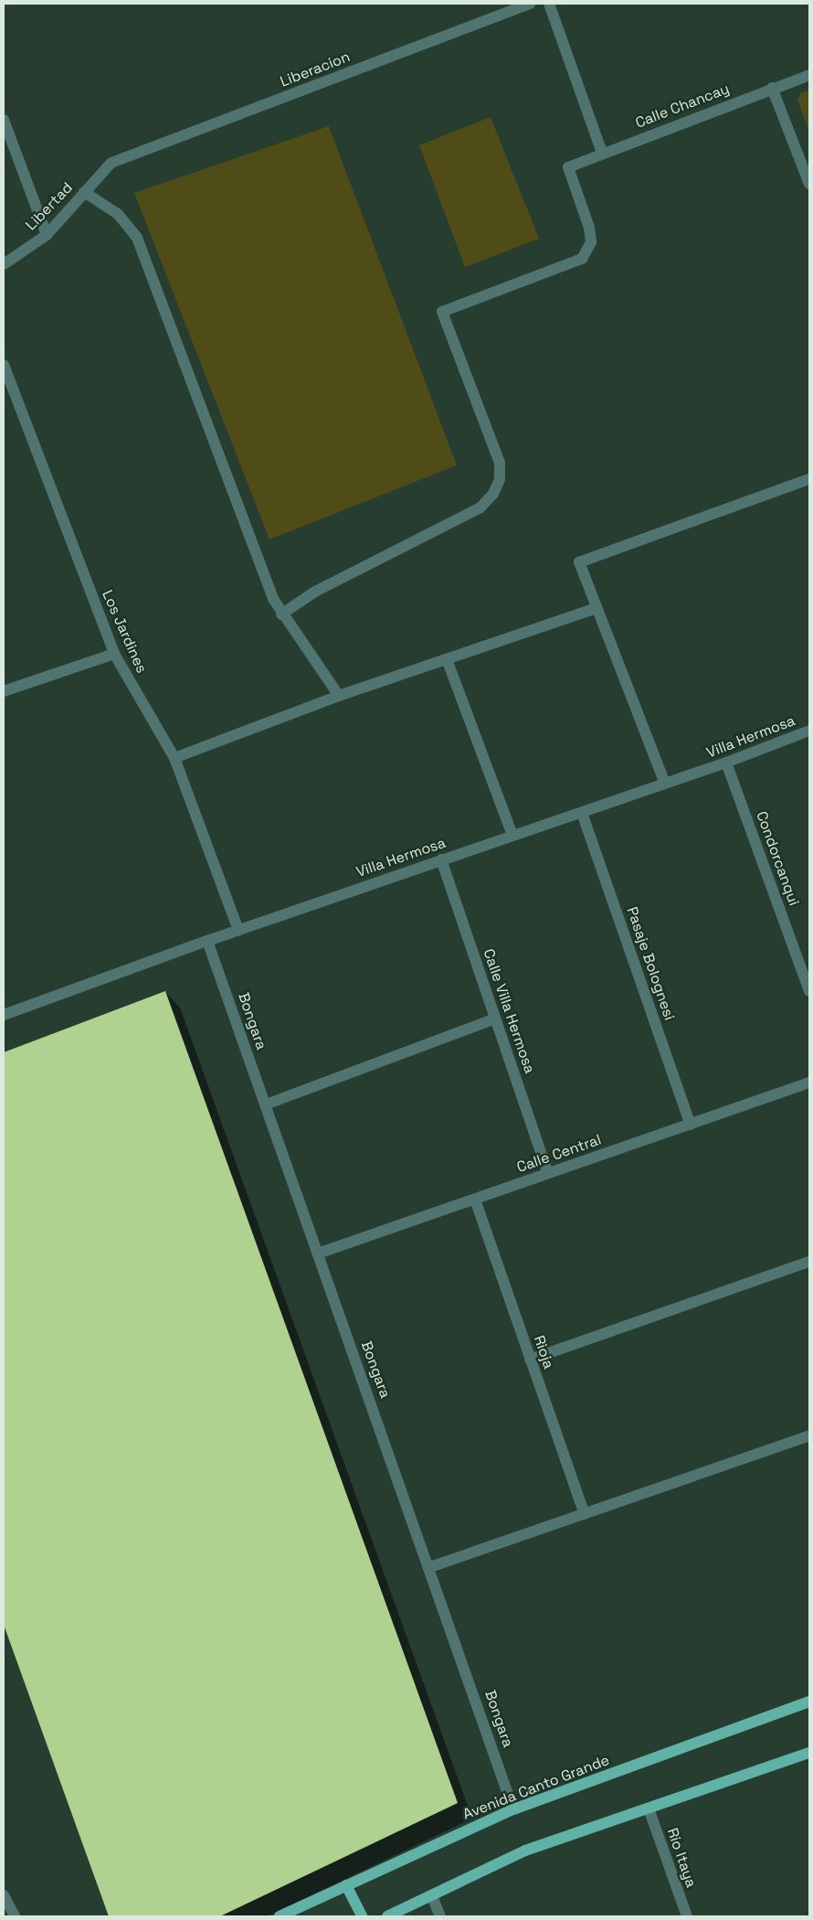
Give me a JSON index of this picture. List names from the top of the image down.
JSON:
{
  "streets": {
    "main road": ["Avenida Canto Grande"],
    "street": [
      "Liberacion",
      "Calle Chancay",
      "Libertad",
      "Los Jardines",
      "Villa Hermosa",
      "Condorcanqui",
      "Pasaje Bolognesi",
      "Calle Villa Hermosa",
      "Bongara",
      "Calle Central",
      "Rioja",
      "Río Itaya"
    ]
  },
  "crossings": [
    ["Liberacion", "Libertad"],
    ["Los Jardines", "Villa Hermosa"],
    ["Villa Hermosa", "Condorcanqui"],
    ["Villa Hermosa", "Pasaje Bolognesi"],
    ["Villa Hermosa", "Calle Villa Hermosa"],
    ["Villa Hermosa", "Bongara"],
    ["Pasaje Bolognesi", "Calle Central"],
    ["Calle Villa Hermosa", "Calle Central"],
    ["Bongara", "Calle Central"],
    ["Bongara", "Avenida Canto Grande"],
    ["Calle Central", "Rioja"]
  ]
}
